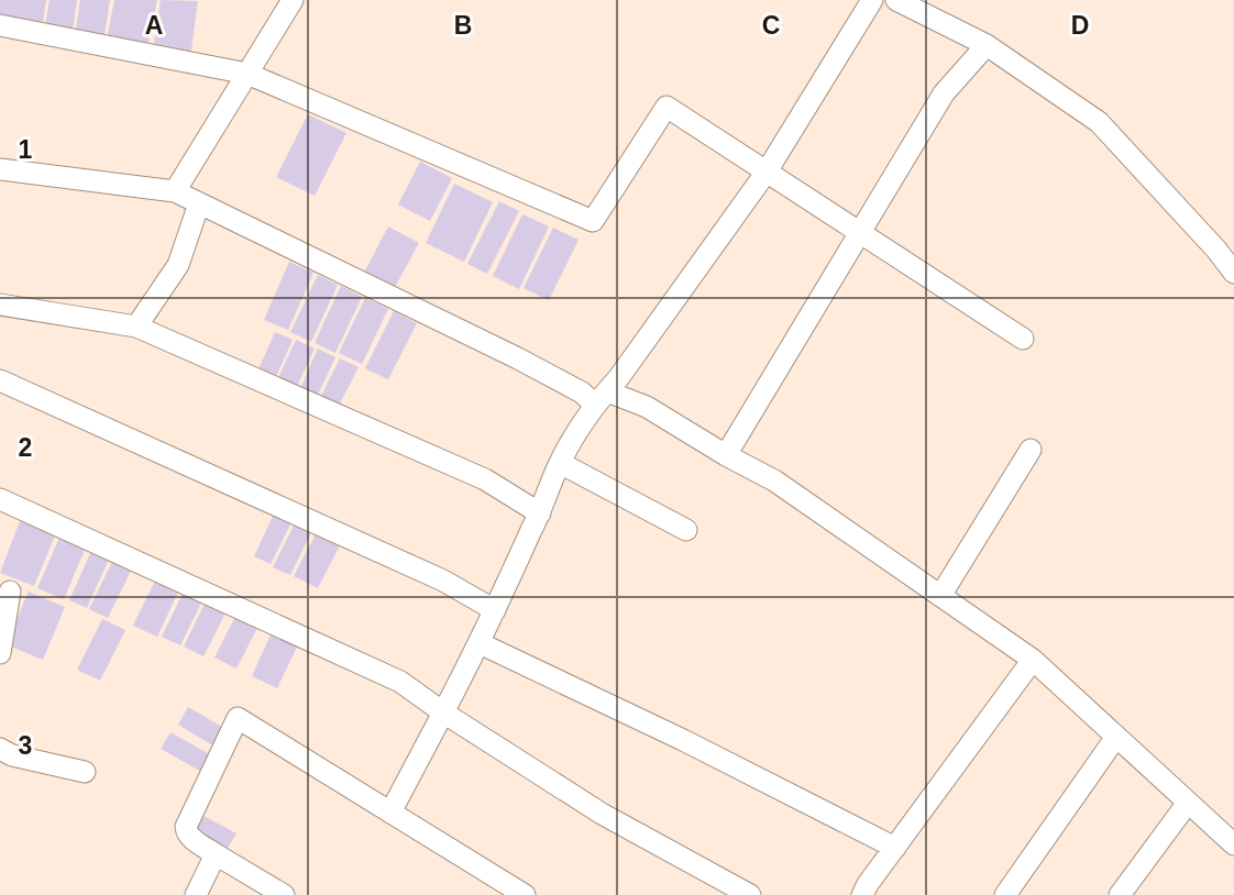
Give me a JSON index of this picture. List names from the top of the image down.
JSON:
{
  "grid": {
    "columns": [
      "A",
      "B",
      "C",
      "D"
    ],
    "rows": ["1", "2", "3"]
  }
}
